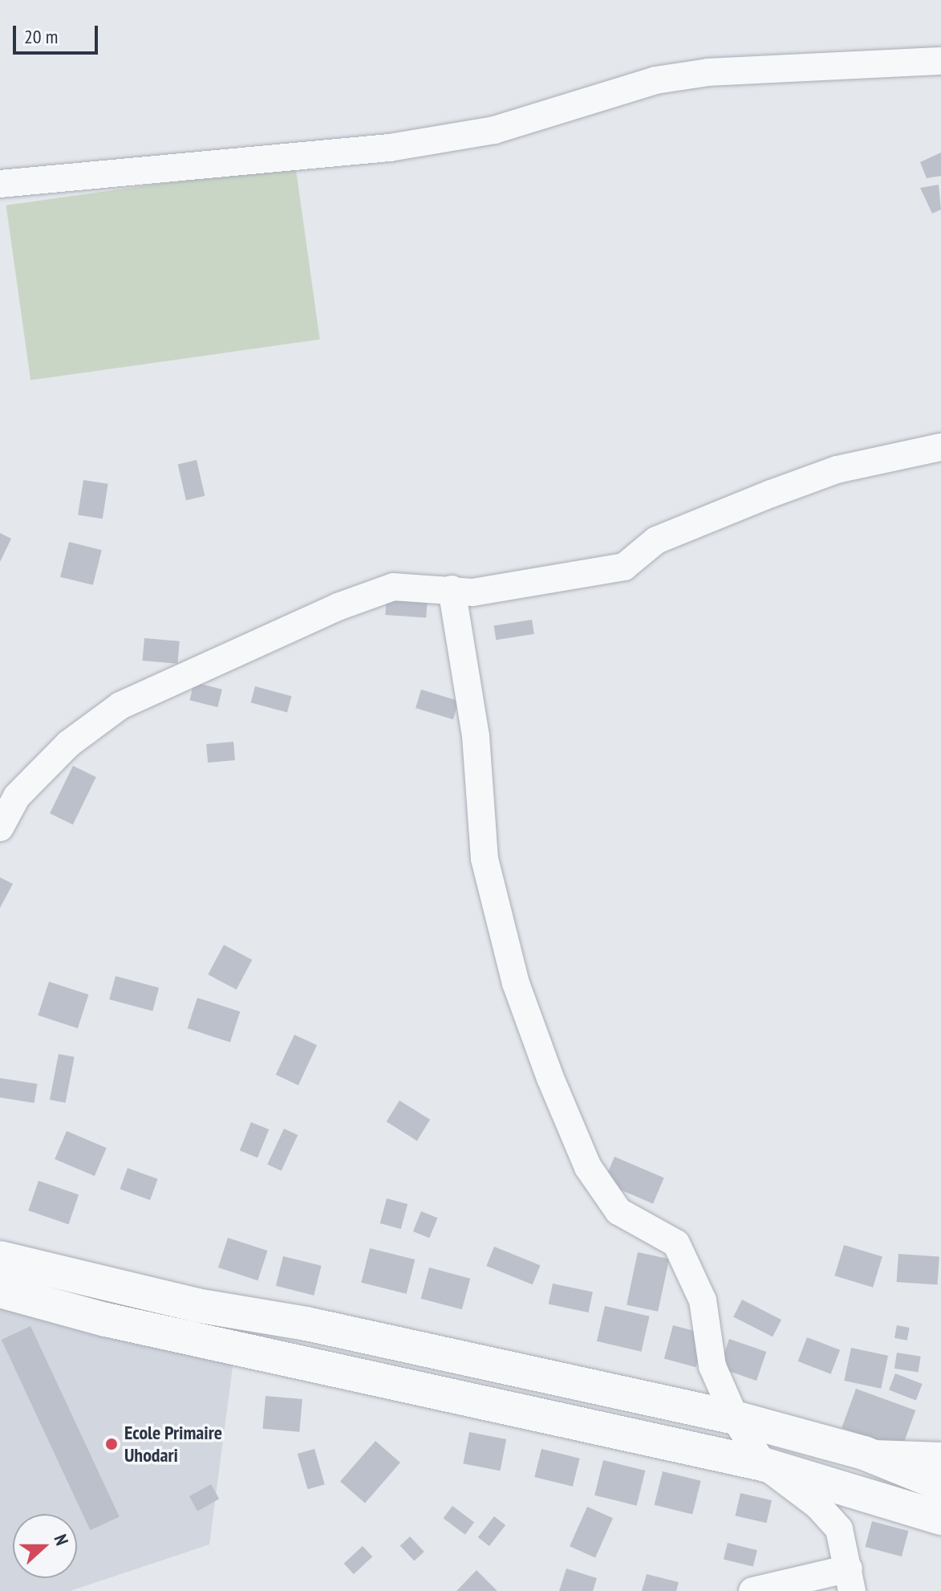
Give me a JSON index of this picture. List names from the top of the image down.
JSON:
{
  "places": ["Ecole Primaire Uhodari"],
  "scale_bar": "20 m",
  "north": "right"
}
